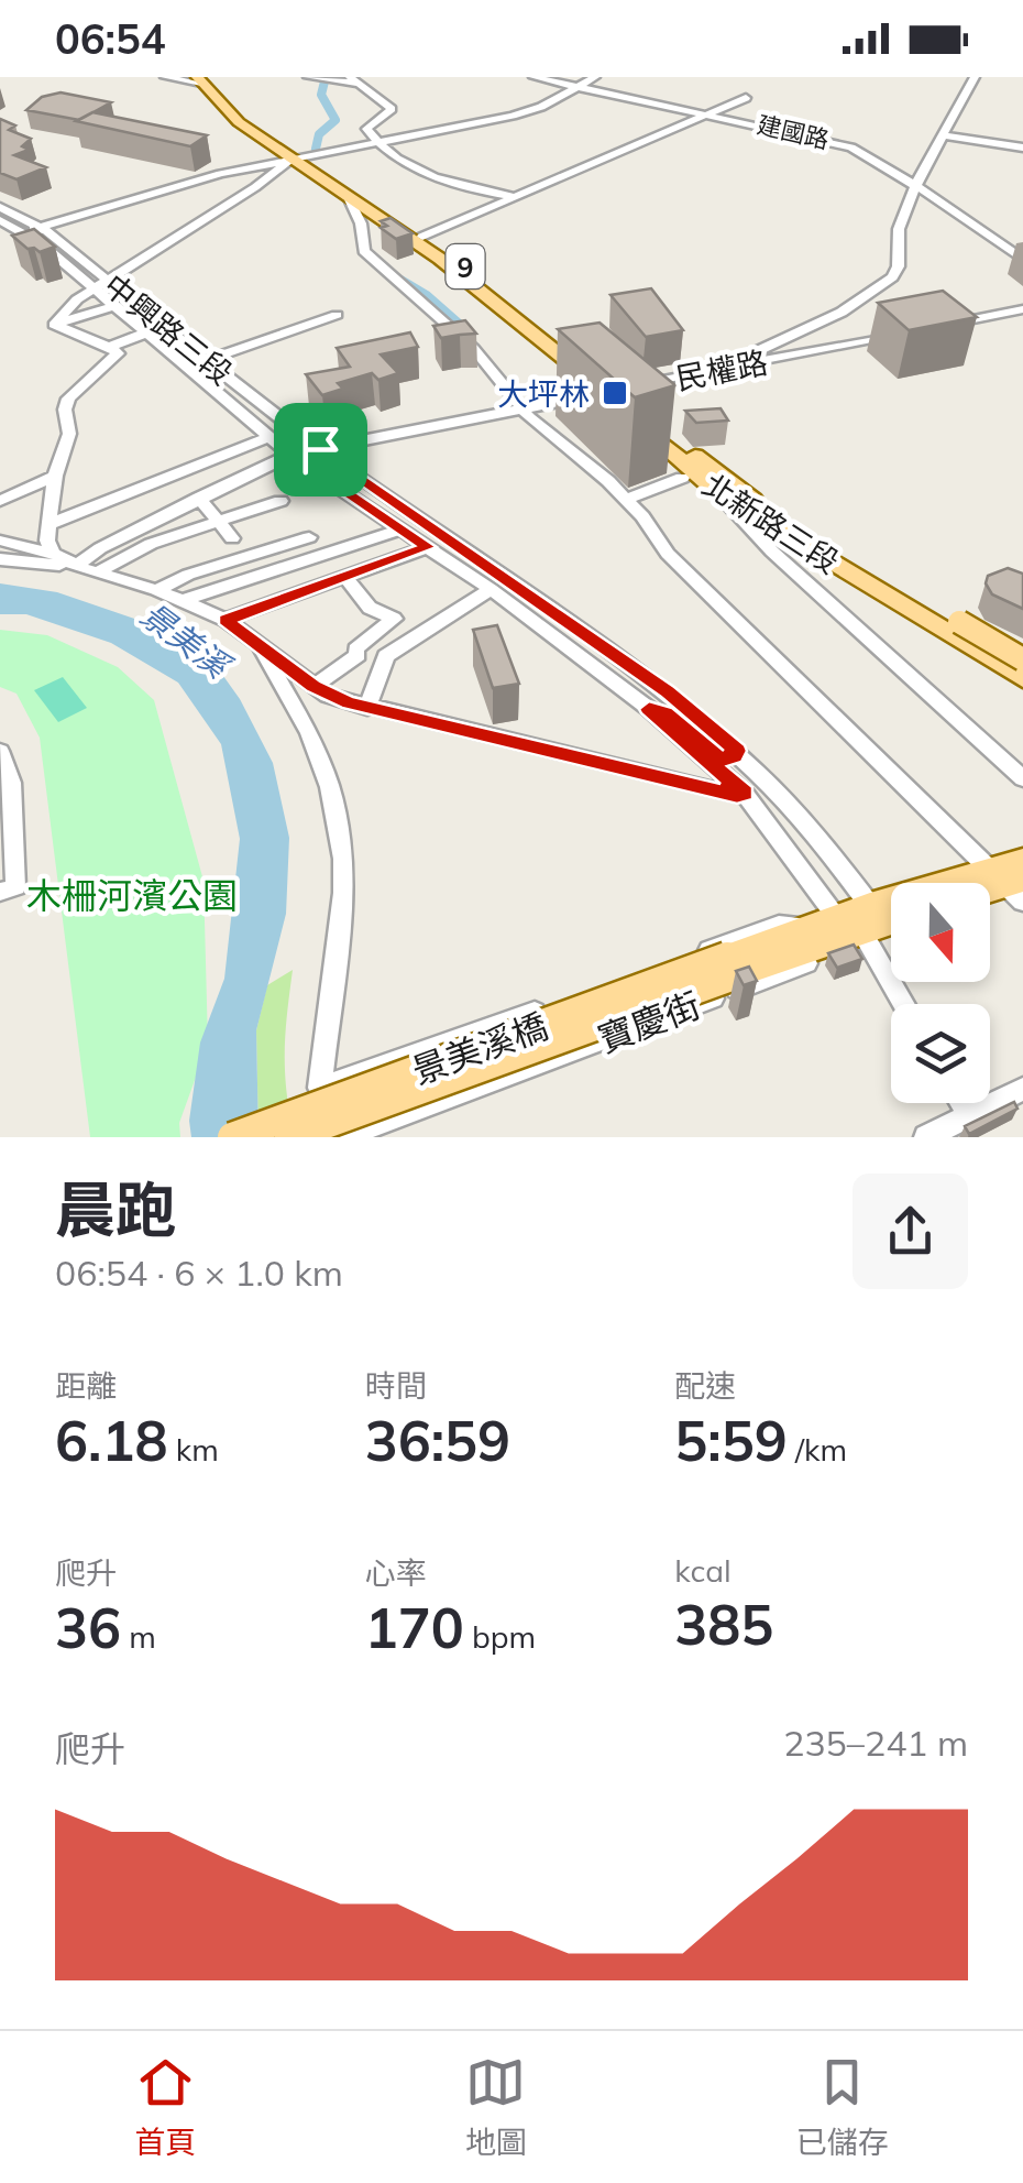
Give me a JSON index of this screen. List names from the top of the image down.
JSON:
{
  "streets": {
    "main road": [
      "9",
      "北新路三段",
      "寶慶街",
      "景美溪橋"
    ],
    "street": ["建國路", "中興路三段", "民權路"]
  },
  "crossings": [
    ["中興路三段", "寶慶街"],
    ["寶慶街", "景美溪橋"]
  ],
  "water": ["景美溪"],
  "parks": ["木柵河濱公園"],
  "places": {
    "transit": ["大坪林"]
  },
  "north": "bottom",
  "page": {
    "status": "06:54",
    "heading": ["晨跑", "06:54 · 6 × 1.0 km"],
    "stats": [
      ["距離", "6.18 km"],
      ["時間", "36:59"],
      ["配速", "5:59 /km"],
      ["爬升", "36 m"],
      ["心率", "170 bpm"],
      ["kcal", "385"]
    ],
    "chart": ["爬升", "235–241 m"],
    "tabs": ["首頁", "地圖", "已儲存"]
  }
}
